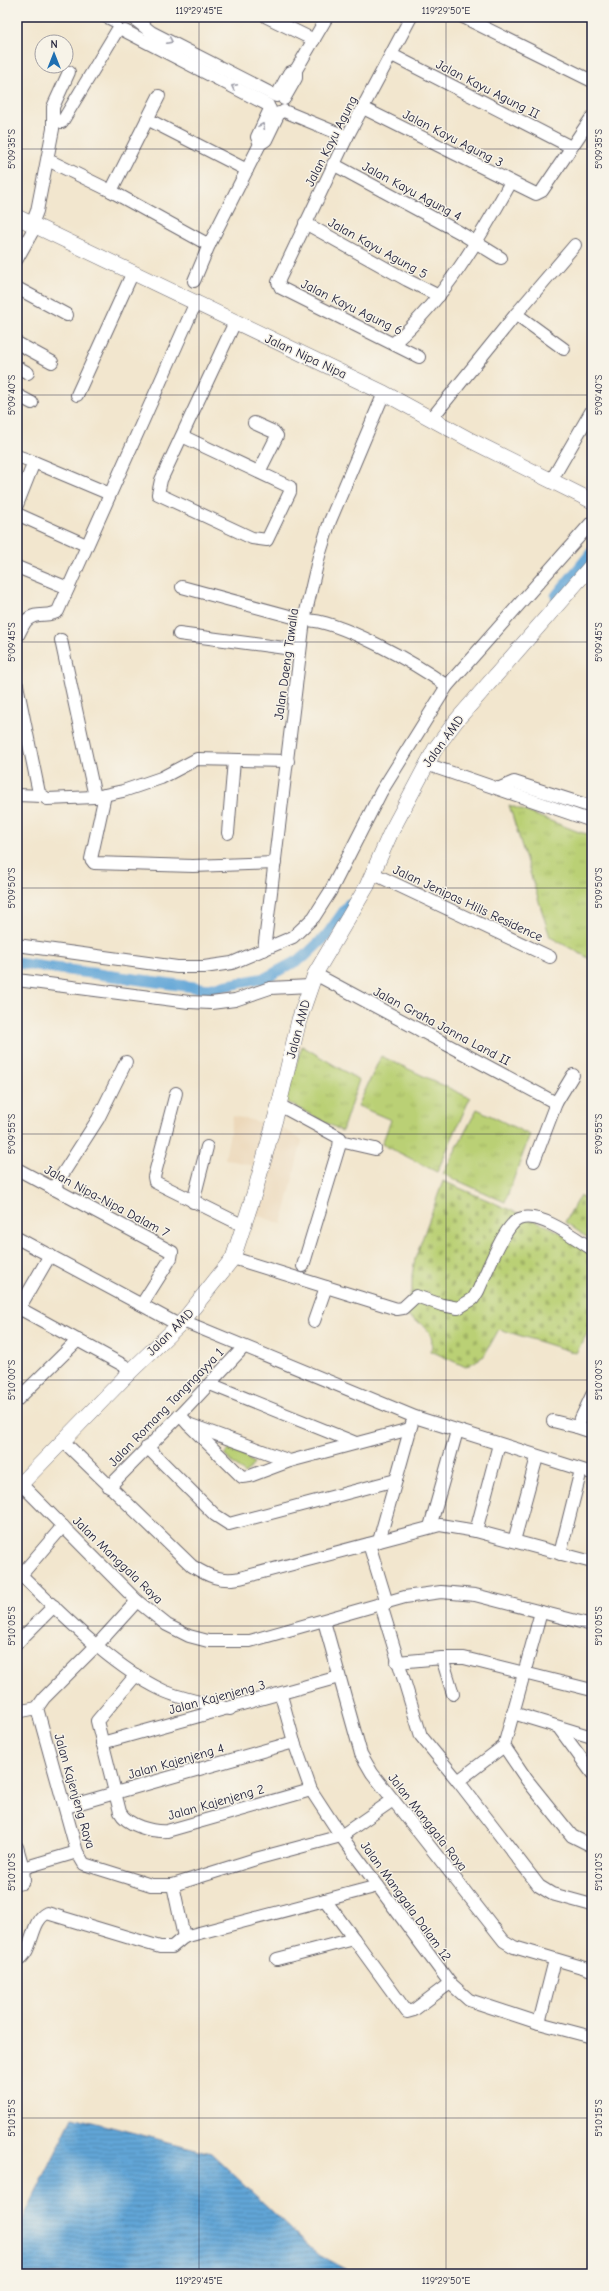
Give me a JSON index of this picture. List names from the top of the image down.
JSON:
{
  "streets": {
    "street": [
      "Jalan Kayu Agung II",
      "Jalan Kayu Agung 3",
      "Jalan Kayu Agung",
      "Jalan Kayu Agung 4",
      "Jalan Kayu Agung 5",
      "Jalan Kayu Agung 6",
      "Jalan Nipa Nipa",
      "Jalan Daeng Tawalla",
      "Jalan AMD",
      "Jalan Jenipas Hills Residence",
      "Jalan Graha Janna Land II",
      "Jalan Nipa-Nipa Dalam 7",
      "Jalan Romang Tangngayya 1",
      "Jalan Manggala Raya",
      "Jalan Kajenjeng 3",
      "Jalan Kajenjeng 4",
      "Jalan Kajenjeng Raya",
      "Jalan Kajenjeng 2",
      "Jalan Manggala Dalam 12"
    ]
  },
  "crossings": [
    ["Jalan Kayu Agung II", "Jalan Kayu Agung 3"],
    ["Jalan Kayu Agung II", "Jalan Kayu Agung"],
    ["Jalan Kayu Agung 3", "Jalan Kayu Agung"],
    ["Jalan Kayu Agung", "Jalan Kayu Agung 4"],
    ["Jalan Kayu Agung", "Jalan Kayu Agung 5"],
    ["Jalan Kayu Agung", "Jalan Kayu Agung 6"],
    ["Jalan Nipa Nipa", "Jalan Daeng Tawalla"],
    ["Jalan AMD", "Jalan Jenipas Hills Residence"],
    ["Jalan AMD", "Jalan Graha Janna Land II"],
    ["Jalan AMD", "Jalan Manggala Raya"],
    ["Jalan Manggala Raya", "Jalan Kajenjeng 3"],
    ["Jalan Manggala Raya", "Jalan Kajenjeng Raya"],
    ["Jalan Kajenjeng 3", "Jalan Kajenjeng 2"],
    ["Jalan Kajenjeng 3", "Jalan Manggala Dalam 12"],
    ["Jalan Kajenjeng 4", "Jalan Kajenjeng Raya"],
    ["Jalan Kajenjeng 4", "Jalan Kajenjeng 2"],
    ["Jalan Kajenjeng 4", "Jalan Manggala Dalam 12"],
    ["Jalan Kajenjeng Raya", "Jalan Manggala Dalam 12"],
    ["Jalan Kajenjeng 2", "Jalan Manggala Dalam 12"]
  ],
  "north": "top",
  "coordinates": [
    "119°29'45\"E",
    "119°29'50\"E",
    "5°09'35\"S",
    "5°09'40\"S",
    "5°09'45\"S",
    "5°09'50\"S",
    "5°09'55\"S",
    "5°10'00\"S",
    "5°10'05\"S",
    "5°10'10\"S",
    "5°10'15\"S"
  ]
}
